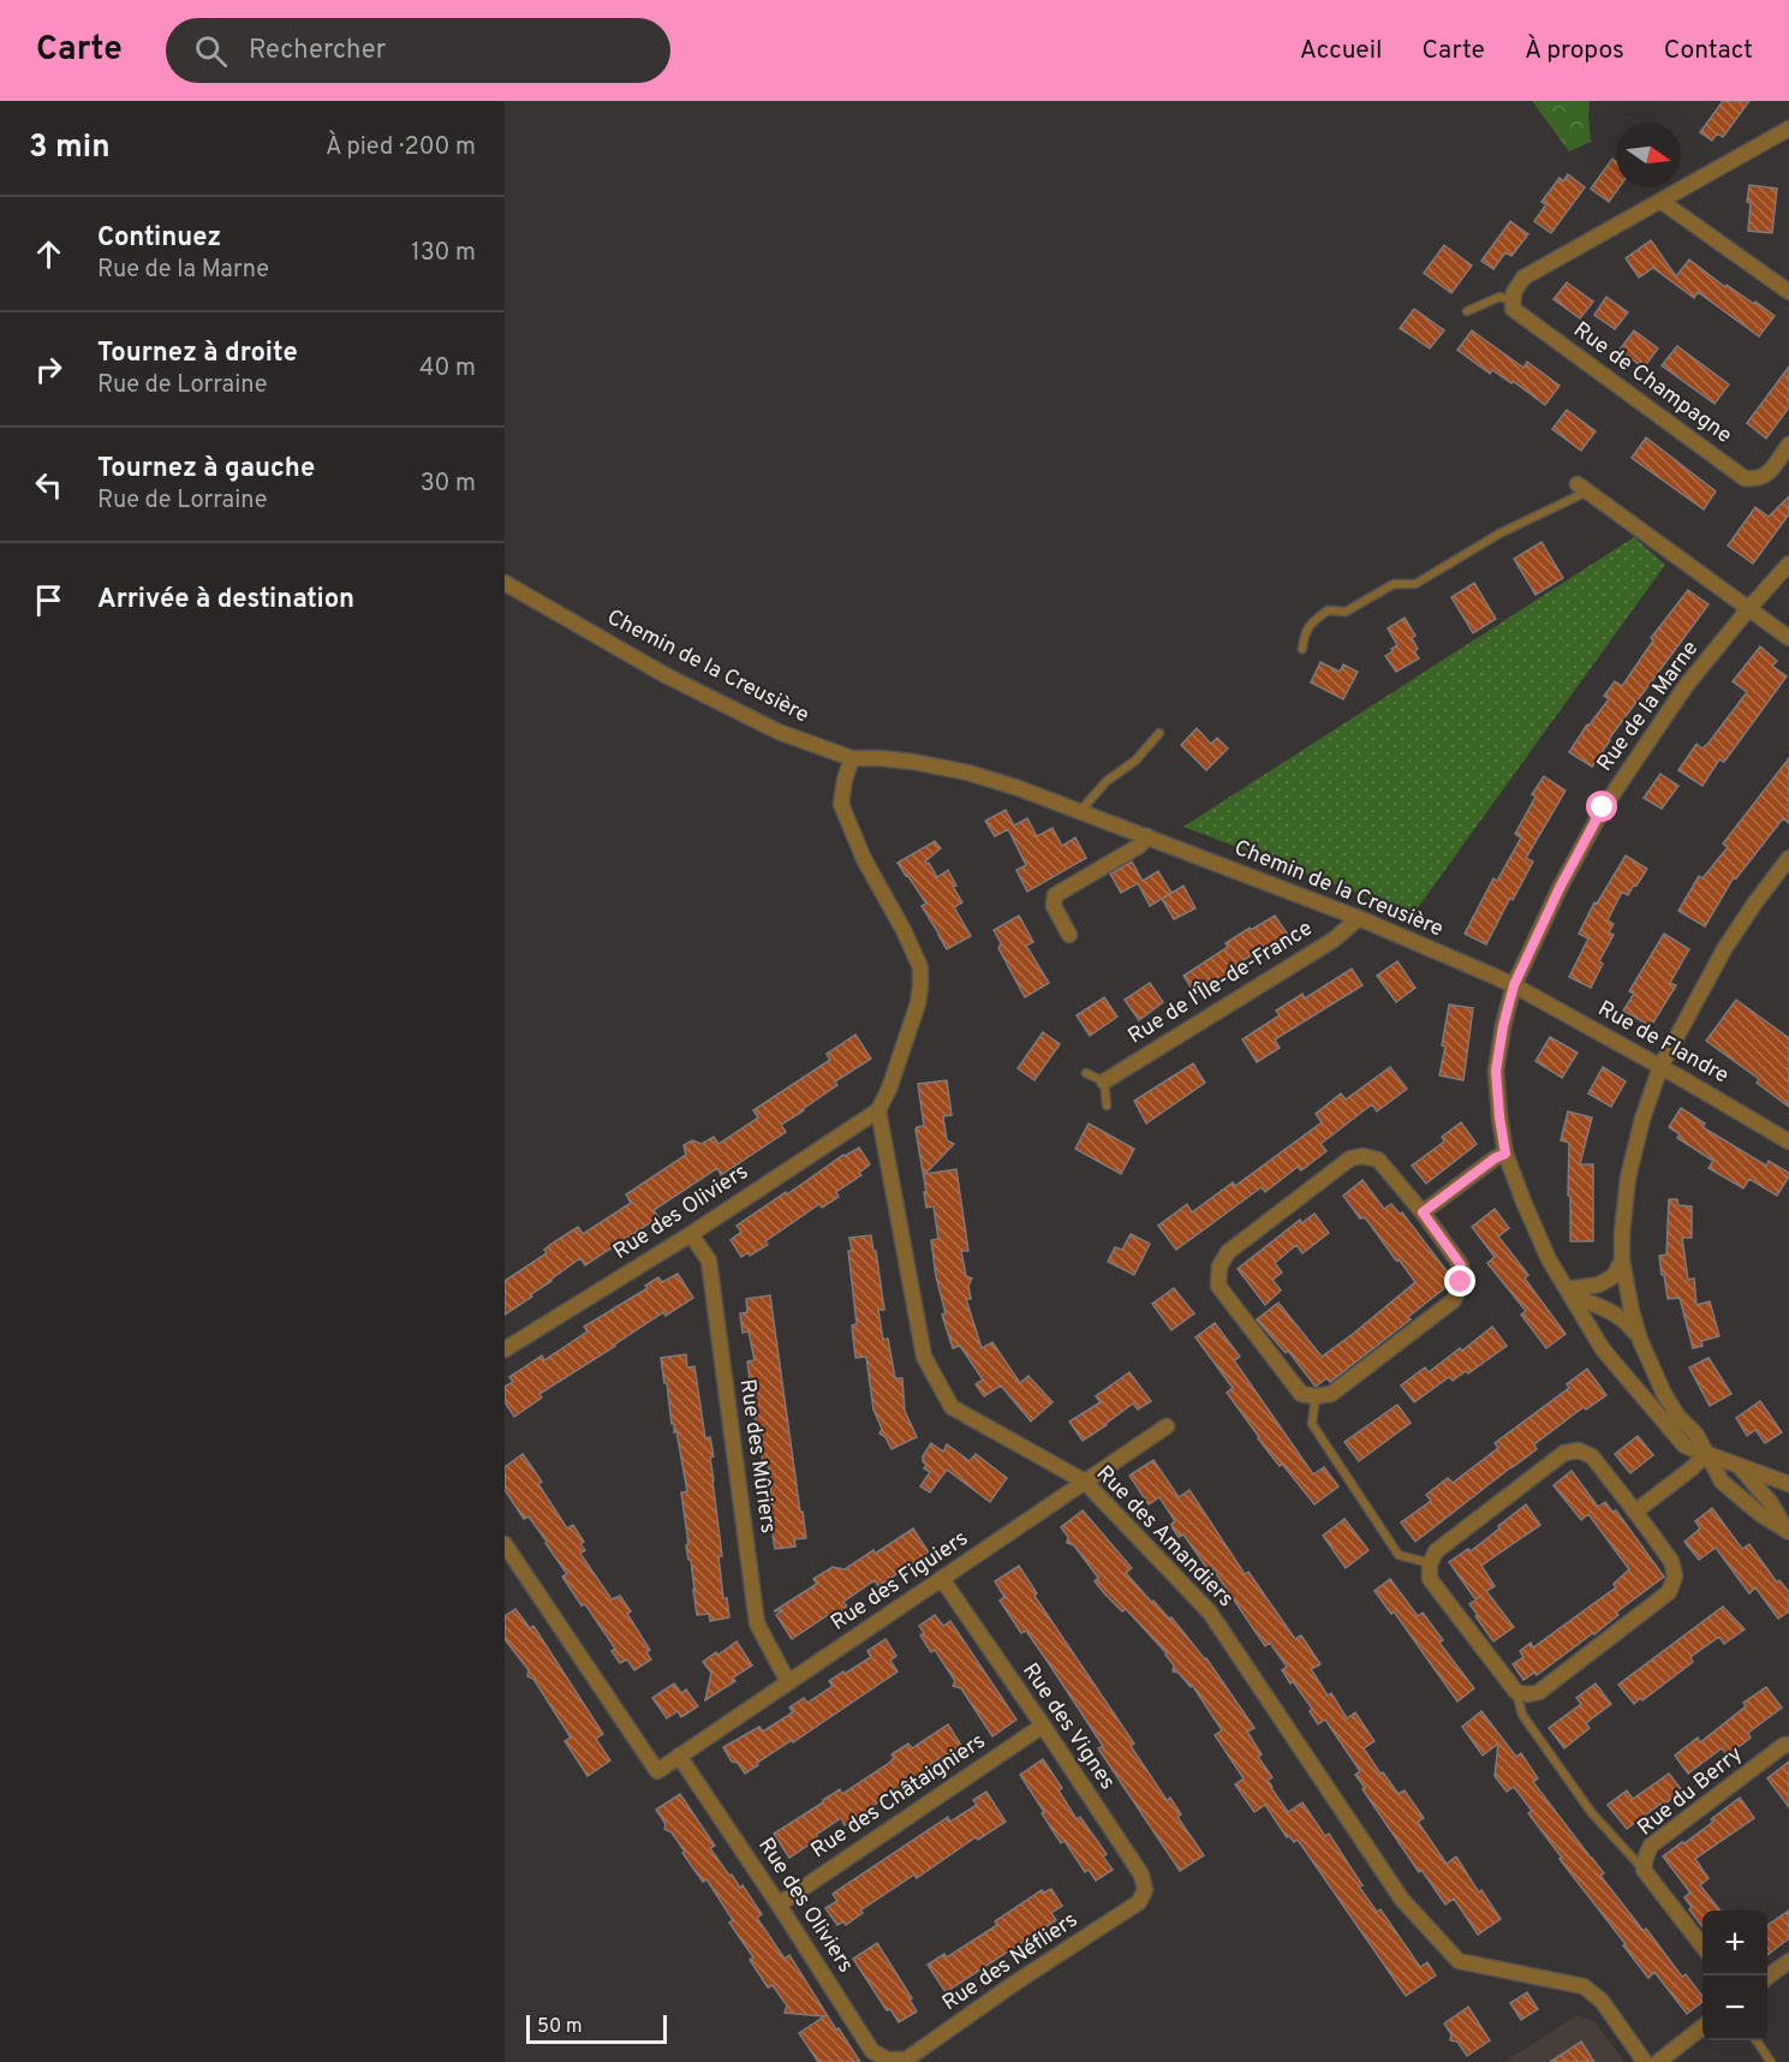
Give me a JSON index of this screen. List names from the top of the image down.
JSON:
{
  "streets": {
    "street": [
      "Rue de Champagne",
      "Chemin de la Creusière",
      "Rue de la Marne",
      "Rue de l'Île-de-France",
      "Rue de Flandre",
      "Rue des Oliviers",
      "Rue des Mûriers",
      "Rue des Amandiers",
      "Rue des Figuiers",
      "Rue des Vignes",
      "Rue du Berry",
      "Rue des Châtaigniers",
      "Rue des Néfliers"
    ]
  },
  "crossings": [
    ["Chemin de la Creusière", "Rue de la Marne"],
    ["Chemin de la Creusière", "Rue de l'Île-de-France"],
    ["Chemin de la Creusière", "Rue de Flandre"],
    ["Rue de la Marne", "Rue de Flandre"],
    ["Rue des Oliviers", "Rue des Mûriers"],
    ["Rue des Oliviers", "Rue des Amandiers"],
    ["Rue des Oliviers", "Rue des Figuiers"],
    ["Rue des Oliviers", "Rue des Châtaigniers"],
    ["Rue des Oliviers", "Rue des Néfliers"],
    ["Rue des Mûriers", "Rue des Figuiers"],
    ["Rue des Amandiers", "Rue des Figuiers"],
    ["Rue des Figuiers", "Rue des Vignes"],
    ["Rue des Vignes", "Rue des Châtaigniers"],
    ["Rue des Vignes", "Rue des Néfliers"]
  ],
  "scale_bar": "50 m",
  "north": "right",
  "page": {
    "header": "Carte",
    "search": "Rechercher",
    "nav": [
      "Accueil",
      "Carte",
      "À propos",
      "Contact"
    ],
    "heading": ["3 min", "À pied · 200 m"],
    "list": [
      ["Continuez", "Rue de la Marne", "130 m"],
      ["Tournez à droite", "Rue de Lorraine", "40 m"],
      ["Tournez à gauche", "Rue de Lorraine", "30 m"],
      "Arrivée à destination"
    ],
    "map_buttons": ["+", "−"],
    "scale": "50 m"
  }
}
